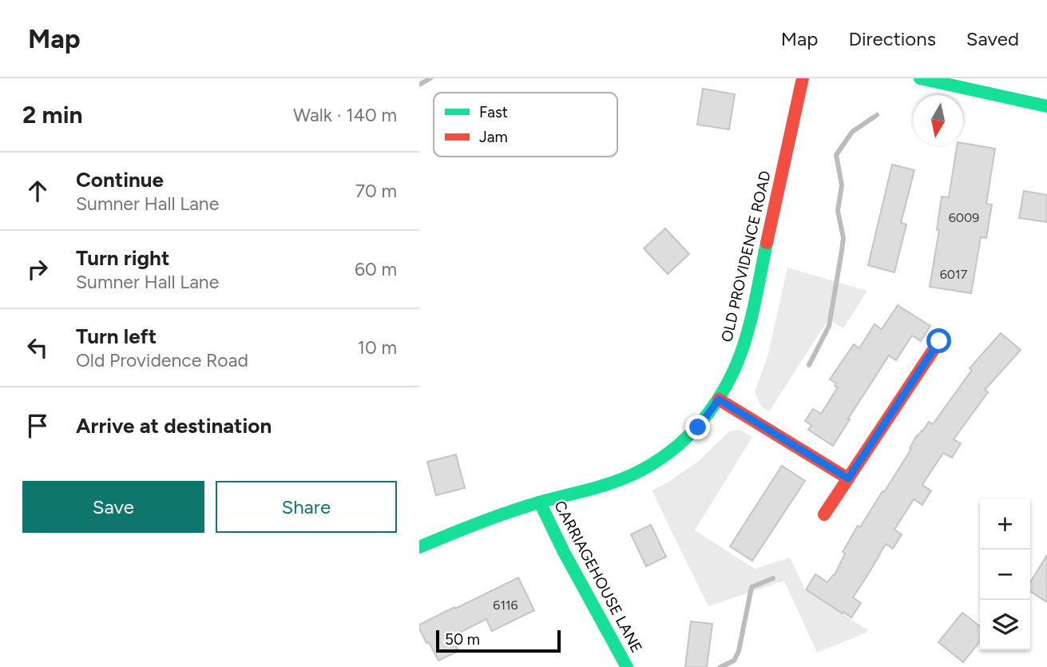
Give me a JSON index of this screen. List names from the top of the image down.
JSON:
{
  "streets": {
    "street": ["OLD PROVIDENCE ROAD", "CARRIAGEHOUSE LANE"]
  },
  "crossings": [
    ["OLD PROVIDENCE ROAD", "CARRIAGEHOUSE LANE"]
  ],
  "house_numbers": ["6009", "6017", "6116"],
  "legend": ["Fast", "Jam"],
  "scale_bar": "50 m",
  "north": "bottom",
  "page": {
    "header": "Map",
    "nav": ["Map", "Directions", "Saved"],
    "heading": ["2 min", "Walk · 140 m"],
    "list": [
      ["Continue", "Sumner Hall Lane", "70 m"],
      ["Turn right", "Sumner Hall Lane", "60 m"],
      ["Turn left", "Old Providence Road", "10 m"],
      "Arrive at destination"
    ],
    "buttons": ["Save", "Share"],
    "map_buttons": ["+", "−"],
    "scale": "50 m"
  }
}
